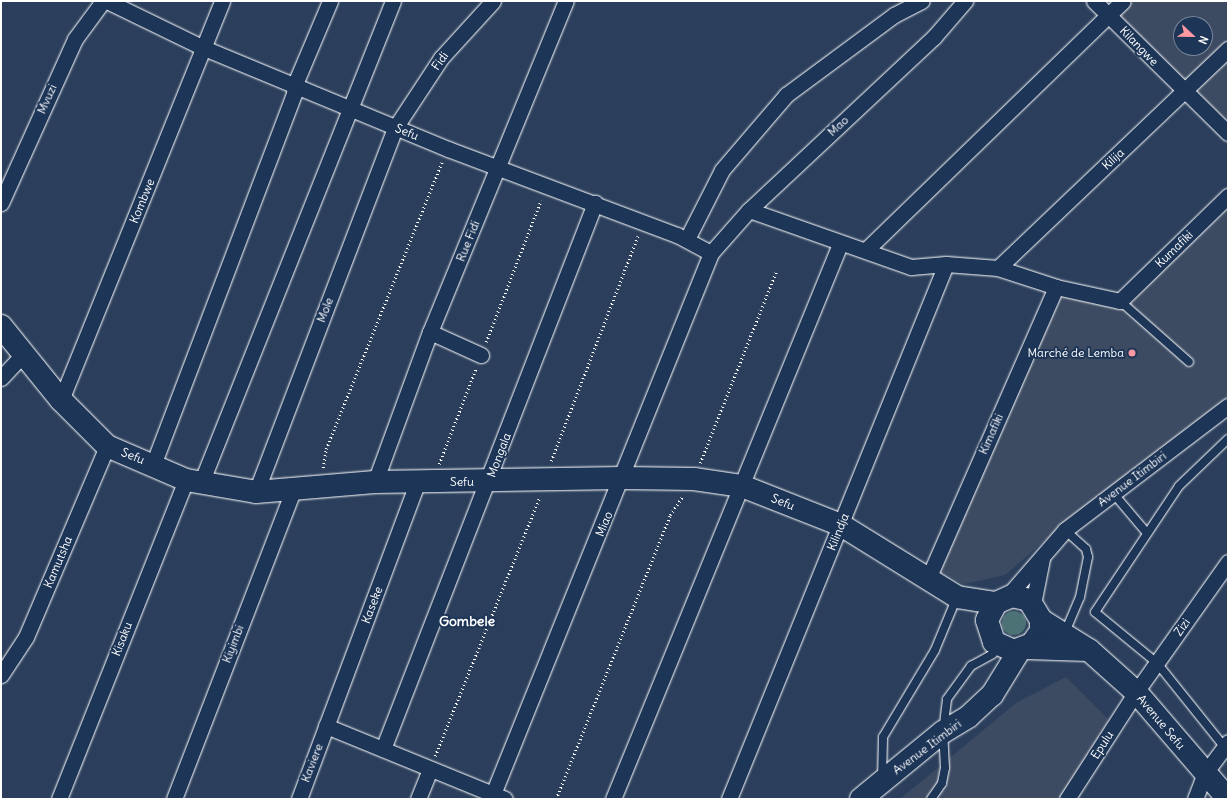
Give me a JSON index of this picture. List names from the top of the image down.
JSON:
{
  "streets": {
    "street": [
      "Kilangwe",
      "Fidi",
      "Mvuzi",
      "Mao",
      "Sefu",
      "Kilija",
      "Kombwe",
      "Rue Fidi",
      "Kumafiki",
      "Mole",
      "Kimafiki",
      "Mongala",
      "Avenue Itimbiri",
      "Miao",
      "Kilindja",
      "Kamutsha",
      "Kaseke",
      "Zizi",
      "Kisaku",
      "Kiyimbi",
      "Avenue Sefu",
      "Epulu",
      "Kaviere"
    ]
  },
  "crossings": [
    ["Kilangwe", "Kilija"],
    ["Fidi", "Sefu"],
    ["Fidi", "Mole"],
    ["Mao", "Sefu"],
    ["Mao", "Miao"],
    ["Sefu", "Kombwe"],
    ["Sefu", "Rue Fidi"],
    ["Sefu", "Mole"],
    ["Sefu", "Kimafiki"],
    ["Sefu", "Mongala"],
    ["Sefu", "Miao"],
    ["Sefu", "Kilindja"],
    ["Sefu", "Kamutsha"],
    ["Sefu", "Kaseke"],
    ["Sefu", "Kisaku"],
    ["Sefu", "Kiyimbi"],
    ["Avenue Itimbiri", "Avenue Sefu"],
    ["Kaseke", "Kaviere"],
    ["Zizi", "Avenue Sefu"],
    ["Zizi", "Epulu"],
    ["Avenue Sefu", "Epulu"]
  ],
  "districts": ["Gombele"],
  "places": ["Marché de Lemba"],
  "north": "right"
}
